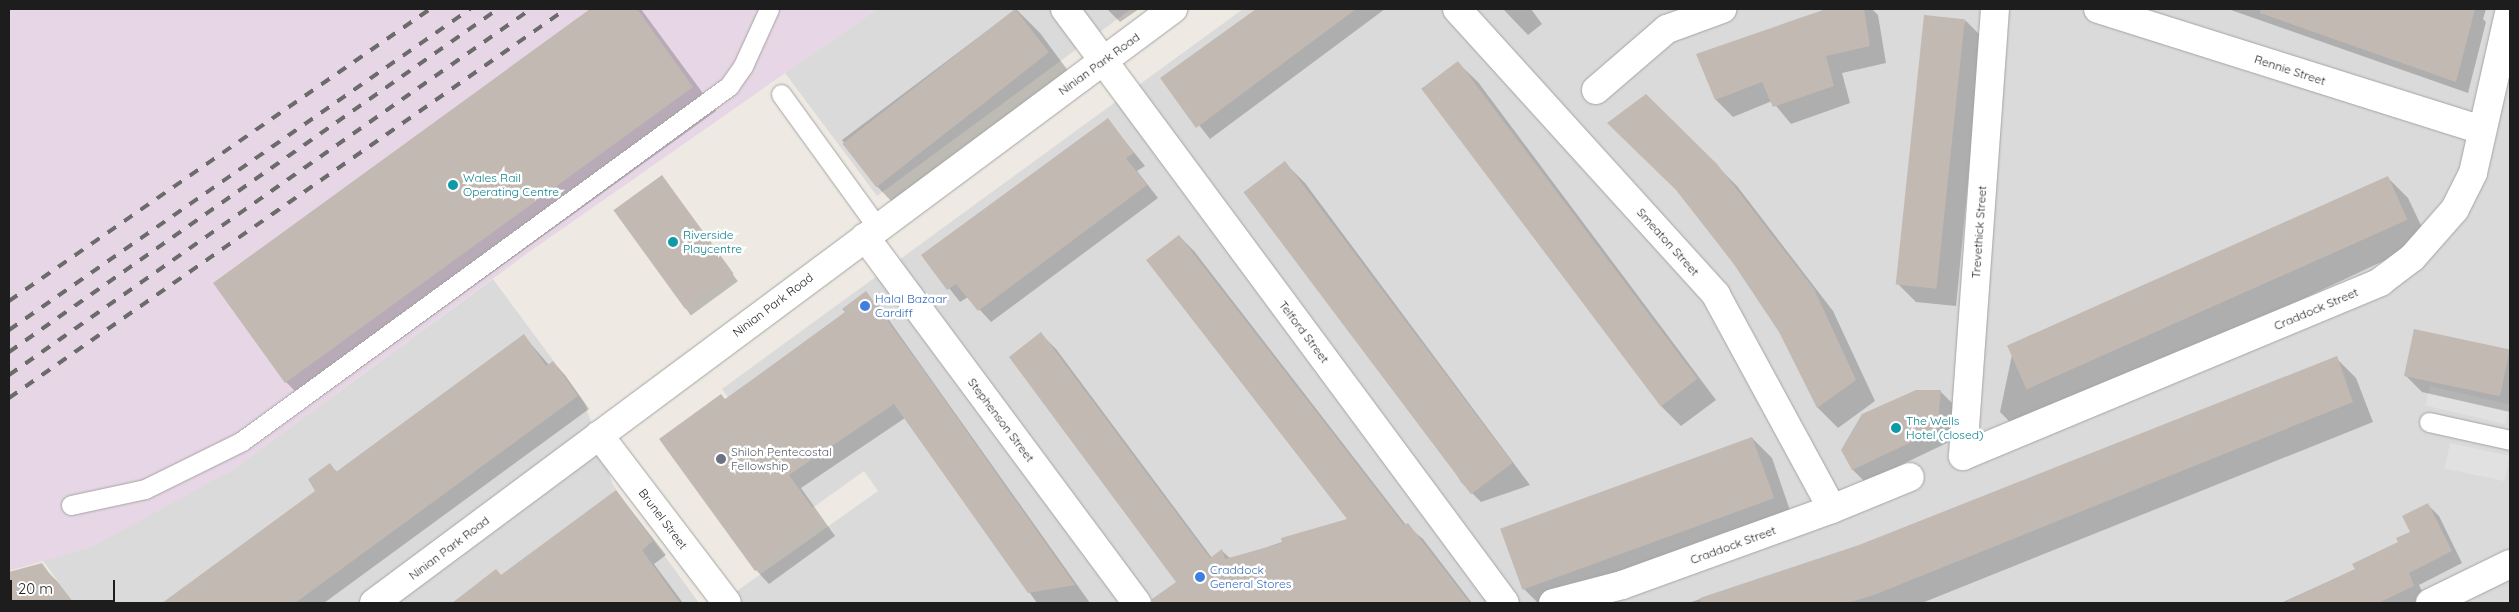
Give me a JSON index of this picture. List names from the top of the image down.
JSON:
{
  "streets": {
    "street": [
      "Ninian Park Road",
      "Rennie Street",
      "Trevethick Street",
      "Smeaton Street",
      "Craddock Street",
      "Telford Street",
      "Stephenson Street",
      "Brunel Street"
    ]
  },
  "crossings": [
    ["Ninian Park Road", "Telford Street"],
    ["Ninian Park Road", "Stephenson Street"],
    ["Ninian Park Road", "Brunel Street"],
    ["Rennie Street", "Craddock Street"],
    ["Trevethick Street", "Craddock Street"],
    ["Smeaton Street", "Craddock Street"]
  ],
  "places": [
    "Wales Rail Operating Centre",
    "Riverside Playcentre",
    "Halal Bazaar Cardiff",
    "The Wells Hotel (closed)",
    "Shiloh Pentecostal Fellowship",
    "Craddock General Stores"
  ],
  "scale_bar": "20 m"
}
